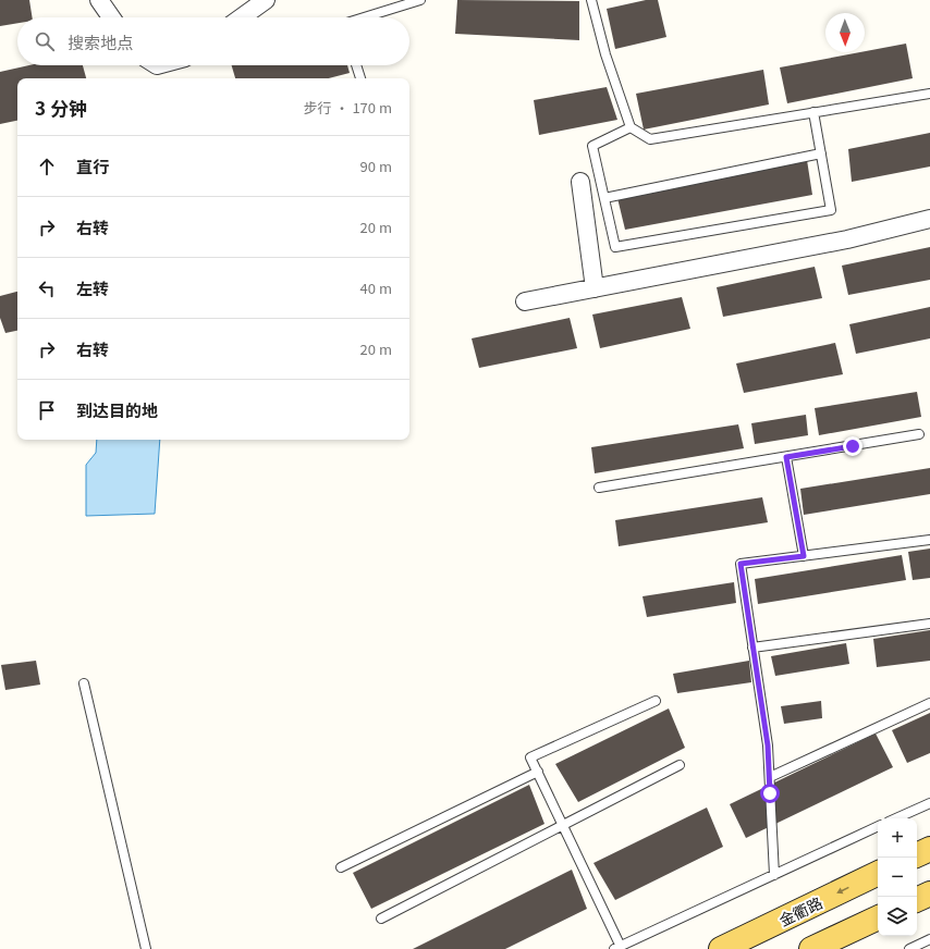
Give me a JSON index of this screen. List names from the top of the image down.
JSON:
{
  "streets": {
    "main road": ["金衢路"]
  },
  "north": "bottom",
  "page": {
    "search": "搜索地点",
    "heading": ["3 分钟", "步行 · 170 m"],
    "list": [
      ["直行", "90 m"],
      ["右转", "20 m"],
      ["左转", "40 m"],
      ["右转", "20 m"],
      "到达目的地"
    ],
    "map_buttons": ["+", "−"]
  }
}
